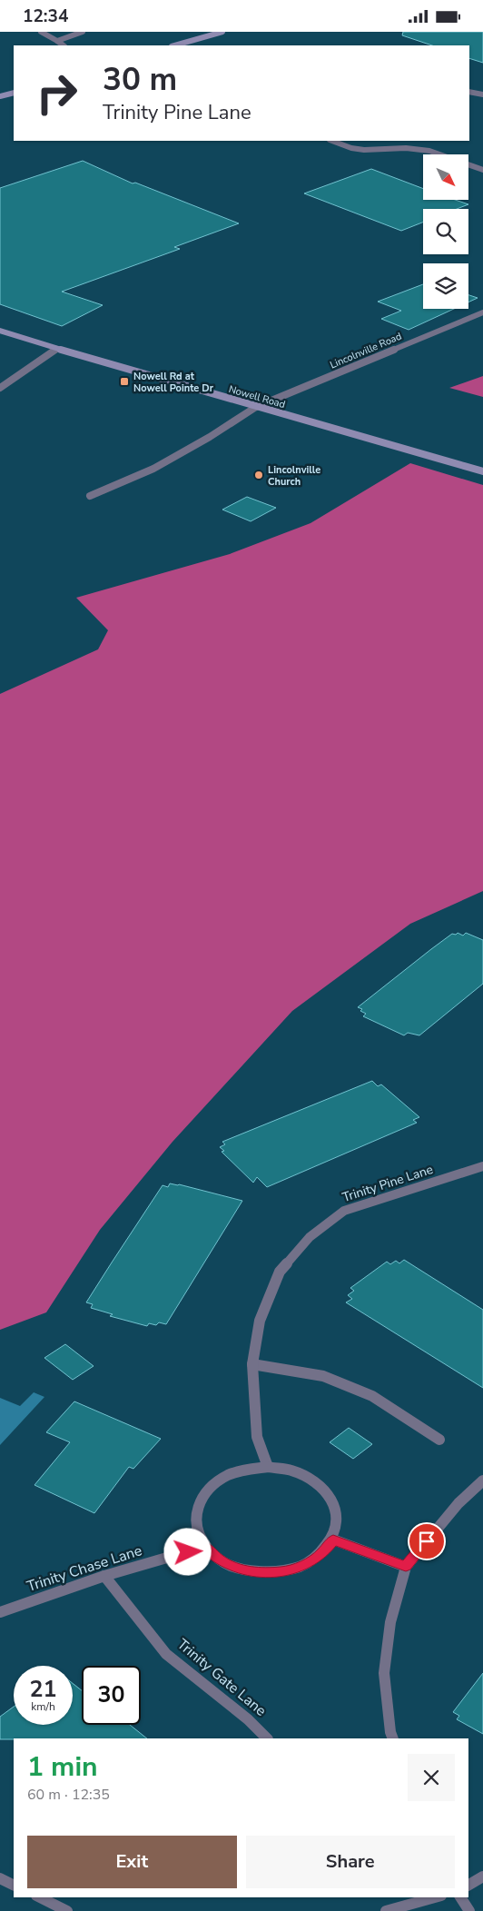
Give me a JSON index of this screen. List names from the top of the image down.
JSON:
{
  "streets": {
    "street": [
      "Lincolnville Road",
      "Nowell Road",
      "Trinity Pine Lane",
      "Trinity Chase Lane",
      "Trinity Gate Lane"
    ]
  },
  "crossings": [
    ["Lincolnville Road", "Nowell Road"],
    ["Trinity Pine Lane", "Trinity Chase Lane"],
    ["Trinity Chase Lane", "Trinity Gate Lane"]
  ],
  "places": {
    "transit": ["Nowell Rd at Nowell Pointe Dr"],
    "other": ["Lincolnville Church"]
  },
  "north": "bottom right",
  "page": {
    "status": "12:34",
    "turn": ["30 m", "Trinity Pine Lane"],
    "speed": "21 km/h",
    "limit": "30",
    "heading": ["1 min", "60 m · 12:35"],
    "buttons": ["Exit", "Share"]
  }
}
